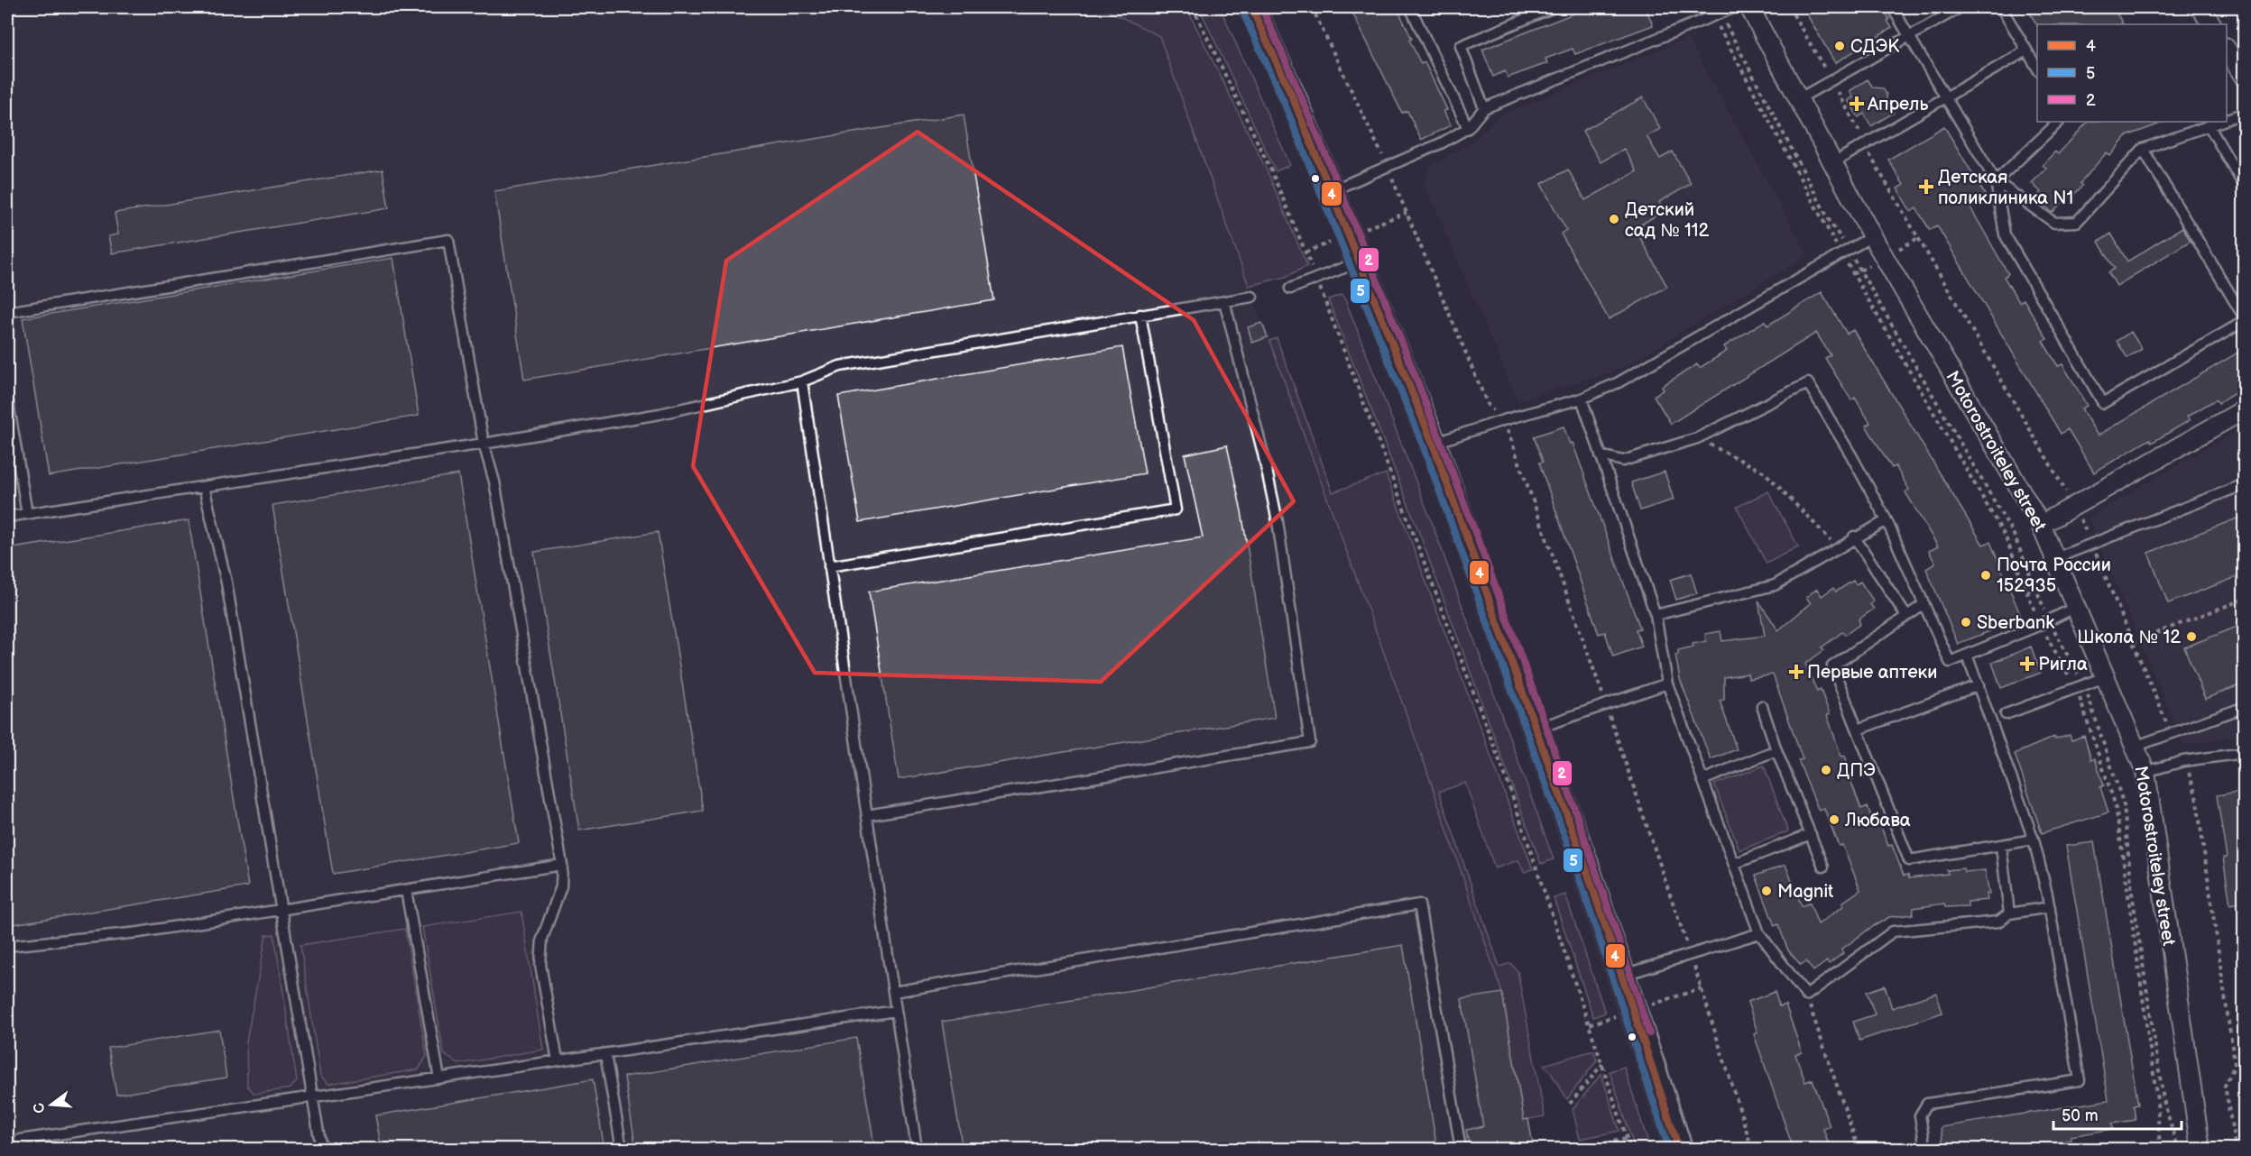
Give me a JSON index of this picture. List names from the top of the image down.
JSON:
{
  "streets": {
    "street": ["Motorostroiteley street"]
  },
  "places": {
    "other": [
      "СДЭК",
      "Детский сад № 112",
      "Почта России 152935",
      "Sberbank",
      "Школа № 12",
      "ДПЭ",
      "Любава",
      "Magnit"
    ],
    "health": [
      "Апрель",
      "Детская поликлиника N1",
      "Ригла",
      "Первые аптеки"
    ]
  },
  "lines": ["transit line 4", "transit line 2", "transit line 5"],
  "legend": ["4", "5", "2"],
  "scale_bar": "50 m",
  "north": "left"
}
